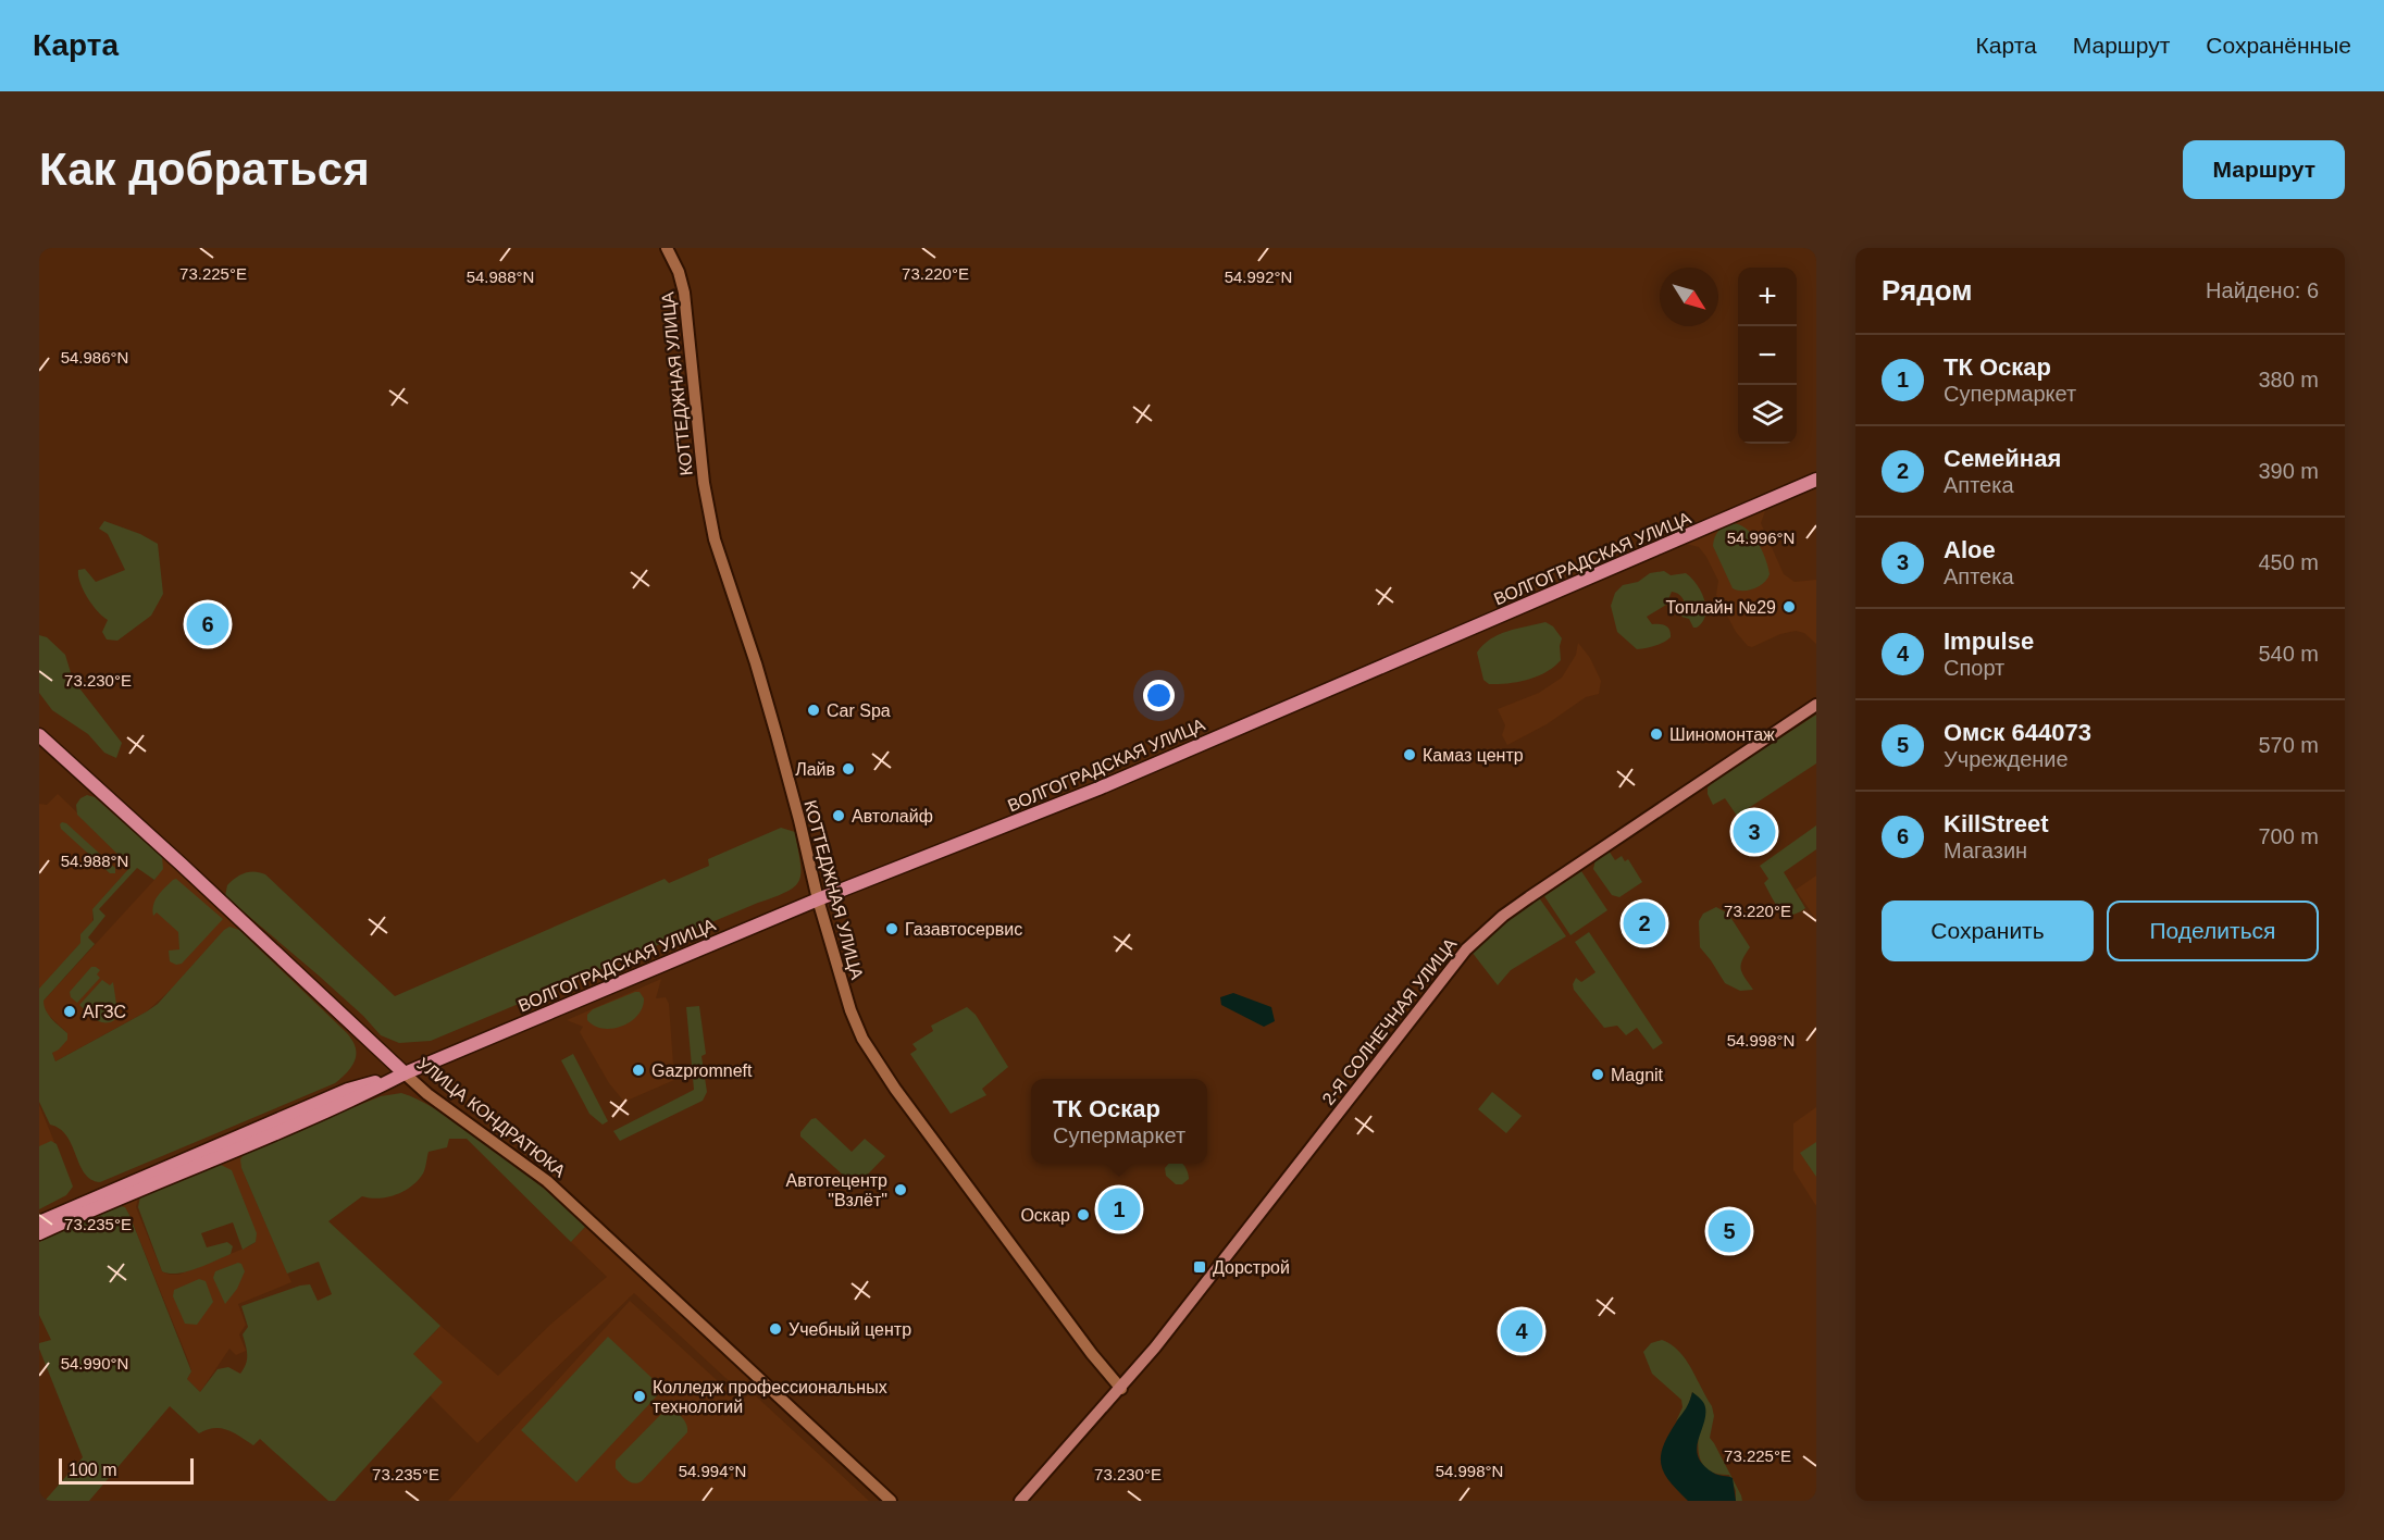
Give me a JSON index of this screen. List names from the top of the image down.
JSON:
{
  "streets": {
    "main road": ["ВОЛГОГРАДСКАЯ УЛИЦА", "2-Я СОЛНЕЧНАЯ УЛИЦА", "УЛИЦА КОНДРАТЮКА"],
    "street": ["КОТТЕДЖНАЯ УЛИЦА"]
  },
  "crossings": [
    ["КОТТЕДЖНАЯ УЛИЦА", "ВОЛГОГРАДСКАЯ УЛИЦА"],
    ["КОТТЕДЖНАЯ УЛИЦА", "2-Я СОЛНЕЧНАЯ УЛИЦА"],
    ["ВОЛГОГРАДСКАЯ УЛИЦА", "УЛИЦА КОНДРАТЮКА"]
  ],
  "places": {
    "other": [
      "Топлайн №29",
      "Car Spa",
      "Шиномонтаж",
      "Камаз центр",
      "Лайв",
      "Автолайф",
      "Газавтосервис",
      "АГЗС",
      "Gazpromneft",
      "Magnit",
      "Автотецентр \"Взлёт\"",
      "Оскар",
      "Учебный центр",
      "Колледж профессиональных технологий"
    ],
    "transit": ["Дорстрой"]
  },
  "scale_bar": "100 m",
  "north": "bottom right",
  "page": {
    "header": "Карта",
    "nav": ["Карта", "Маршрут", "Сохранённые"],
    "buttons": [
      "Маршрут",
      ["Сохранить", "Поделиться"]
    ],
    "title": "Как добраться",
    "heading": ["Рядом", "Найдено: 6"],
    "map_buttons": ["+", "−"],
    "list": [
      {
        "mark": "1",
        "name": "ТК Оскар",
        "note": "Супермаркет",
        "value": "380 m"
      },
      {
        "mark": "2",
        "name": "Семейная",
        "note": "Аптека",
        "value": "390 m"
      },
      {
        "mark": "3",
        "name": "Aloe",
        "note": "Аптека",
        "value": "450 m"
      },
      {
        "mark": "4",
        "name": "Impulse",
        "note": "Спорт",
        "value": "540 m"
      },
      {
        "mark": "5",
        "name": "Омск 644073",
        "note": "Учреждение",
        "value": "570 m"
      },
      {
        "mark": "6",
        "name": "KillStreet",
        "note": "Магазин",
        "value": "700 m"
      }
    ],
    "pins": [
      "6",
      "3",
      "2",
      "1",
      "5",
      "4"
    ],
    "popup": ["ТК Оскар", "Супермаркет"],
    "scale": "100 m"
  },
  "coordinates": [
    "73.225°E",
    "73.220°E",
    "54.988°N",
    "54.992°N",
    "54.986°N",
    "54.996°N",
    "73.230°E",
    "54.998°N",
    "73.235°E",
    "54.990°N",
    "54.994°N"
  ]
}
